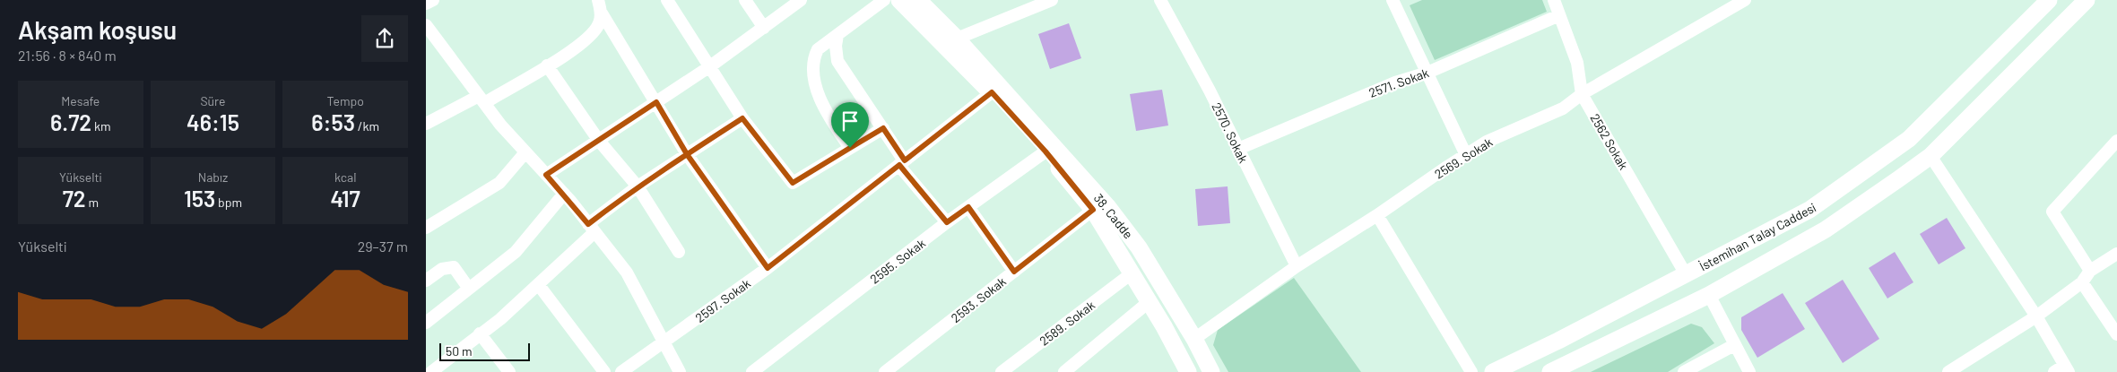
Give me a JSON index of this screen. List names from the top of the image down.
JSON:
{
  "streets": {
    "street": [
      "2571. Sokak",
      "2570. Sokak",
      "2562 Sokak",
      "2569. Sokak",
      "38. Cadde",
      "İstemihan Talay Caddesi",
      "2595. Sokak",
      "2593. Sokak",
      "2597. Sokak",
      "2589. Sokak"
    ]
  },
  "crossings": [
    ["2571. Sokak", "2570. Sokak"],
    ["2571. Sokak", "2562 Sokak"],
    ["2570. Sokak", "2569. Sokak"],
    ["2562 Sokak", "2569. Sokak"],
    ["2562 Sokak", "İstemihan Talay Caddesi"],
    ["2569. Sokak", "38. Cadde"],
    ["38. Cadde", "2595. Sokak"],
    ["38. Cadde", "2593. Sokak"],
    ["38. Cadde", "2597. Sokak"],
    ["38. Cadde", "2589. Sokak"]
  ],
  "scale_bar": "50 m",
  "page": {
    "heading": ["Akşam koşusu", "21:56 · 8 × 840 m"],
    "stats": [
      ["Mesafe", "6.72 km"],
      ["Süre", "46:15"],
      ["Tempo", "6:53 /km"],
      ["Yükselti", "72 m"],
      ["Nabız", "153 bpm"],
      ["kcal", "417"]
    ],
    "chart": ["Yükselti", "29–37 m"],
    "scale": "50 m"
  }
}
